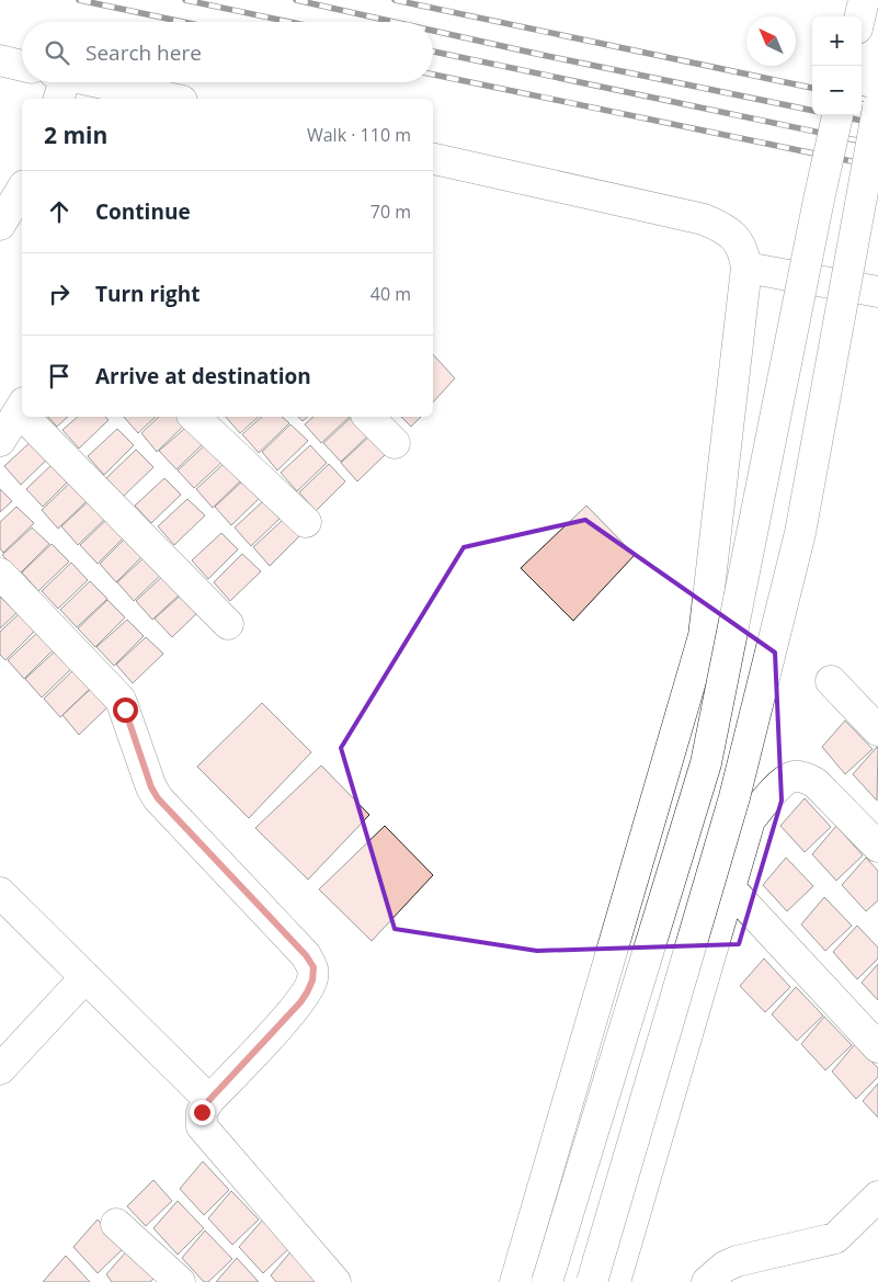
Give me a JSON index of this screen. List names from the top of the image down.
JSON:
{
  "north": "top left",
  "page": {
    "map_buttons": ["+", "−"],
    "search": "Search here",
    "heading": ["2 min", "Walk · 110 m"],
    "list": [
      ["Continue", "70 m"],
      ["Turn right", "40 m"],
      "Arrive at destination"
    ]
  }
}
